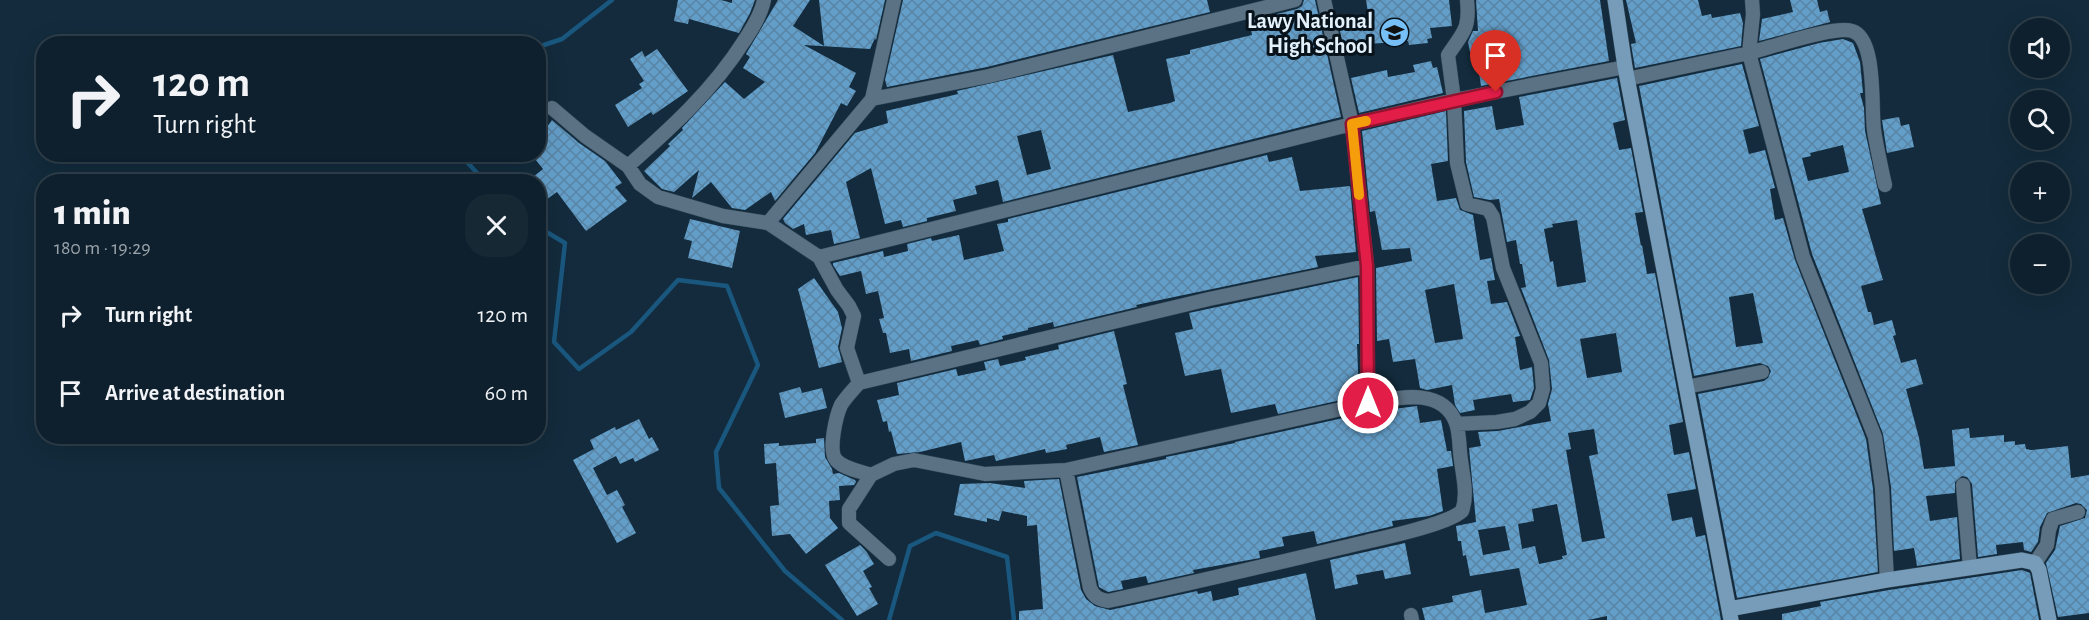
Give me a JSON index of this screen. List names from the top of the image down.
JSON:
{
  "places": {
    "school or university": ["Lawy National High School"]
  },
  "page": {
    "map_buttons": ["+", "−"],
    "turn": ["120 m", "Turn right"],
    "heading": ["1 min", "180 m · 19:29"],
    "list": [
      {
        "name": "Turn right",
        "value": "120 m"
      },
      {
        "name": "Arrive at destination",
        "value": "60 m"
      }
    ]
  }
}
